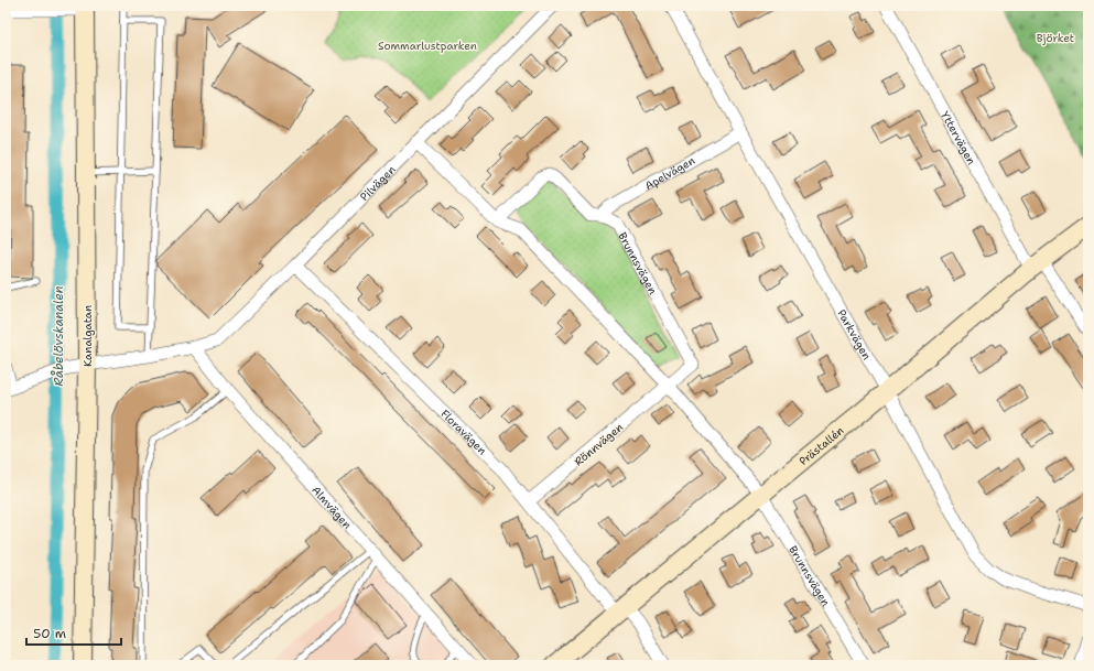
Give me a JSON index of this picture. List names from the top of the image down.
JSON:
{
  "streets": {
    "street": [
      "Yttervägen",
      "Apelvägen",
      "Pilvägen",
      "Brunnsvägen",
      "Parkvägen",
      "Kanalgatan",
      "Floravägen",
      "Rönnvägen",
      "Prästallén",
      "Almvägen"
    ]
  },
  "crossings": [
    ["Yttervägen", "Prästallén"],
    ["Apelvägen", "Brunnsvägen"],
    ["Apelvägen", "Parkvägen"],
    ["Pilvägen", "Brunnsvägen"],
    ["Pilvägen", "Kanalgatan"],
    ["Pilvägen", "Floravägen"],
    ["Pilvägen", "Almvägen"],
    ["Brunnsvägen", "Rönnvägen"],
    ["Brunnsvägen", "Prästallén"],
    ["Parkvägen", "Prästallén"],
    ["Floravägen", "Rönnvägen"],
    ["Floravägen", "Prästallén"]
  ],
  "water": ["Råbelövskanalen"],
  "parks": ["Björket", "Sommarlustparken"],
  "scale_bar": "50 m"
}
